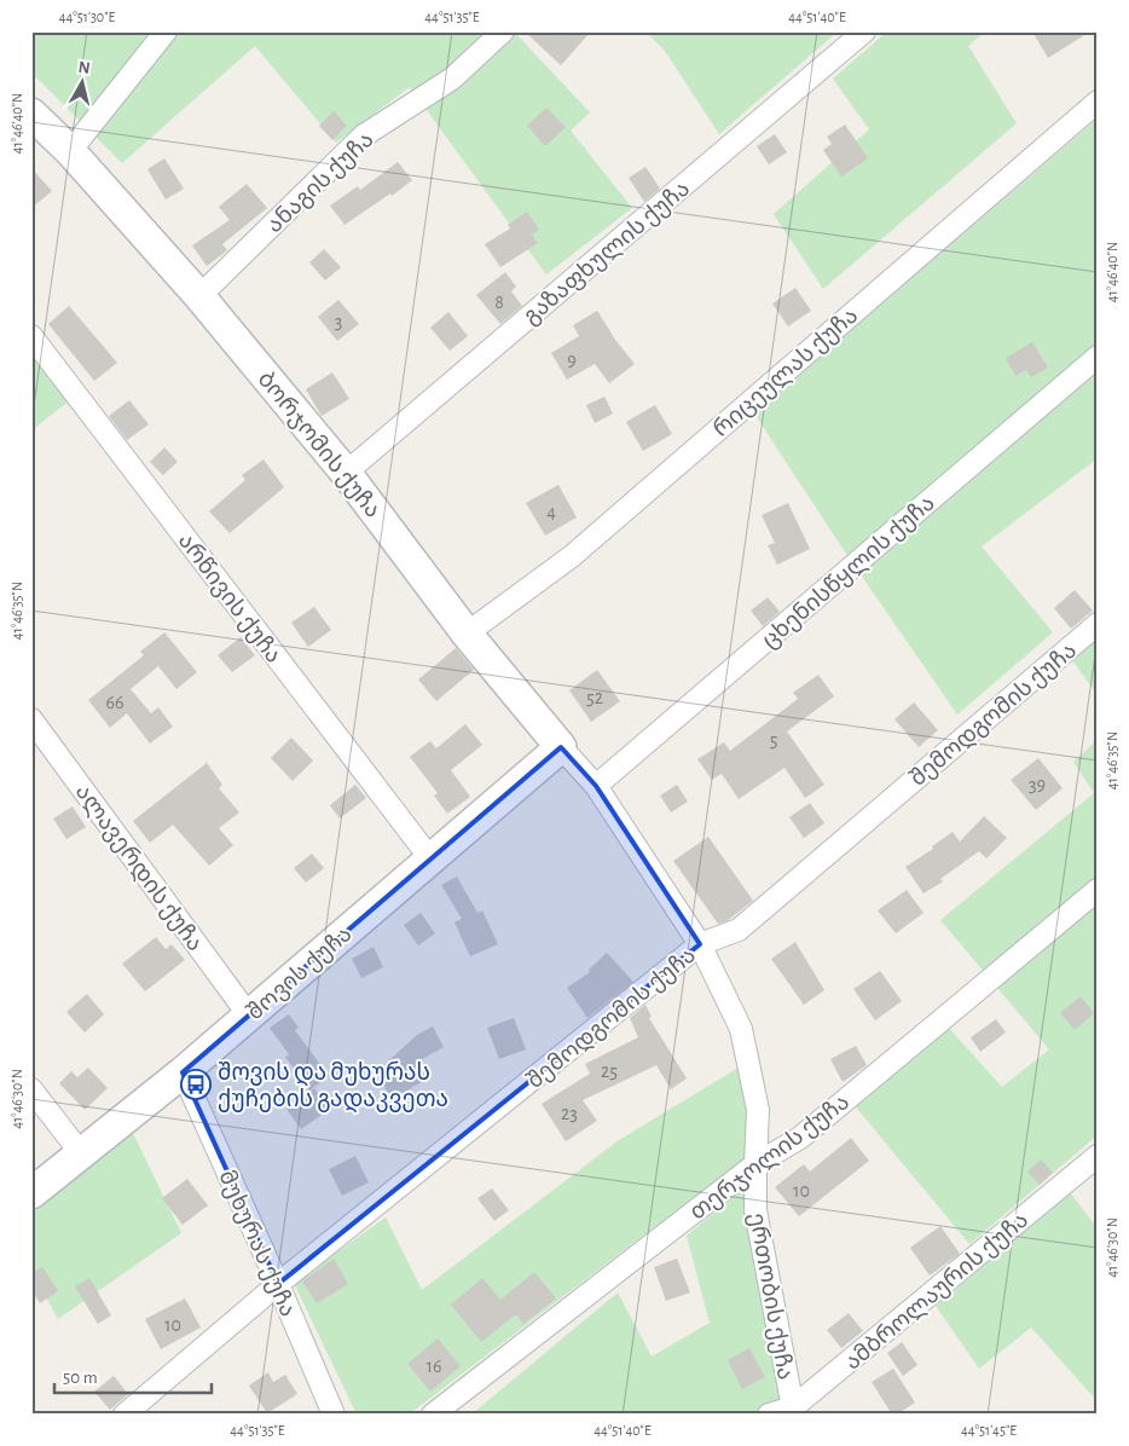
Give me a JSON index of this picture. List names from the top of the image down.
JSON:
{
  "streets": {
    "street": [
      "ანაგის ქუჩა",
      "გაზაფხულის ქუჩა",
      "რიცეულას ქუჩა",
      "ბორჯომის ქუჩა",
      "ცხენისწყლის ქუჩა",
      "არწივის ქუჩა",
      "შემოდგომის ქუჩა",
      "ალავერდის ქუჩა",
      "შოვის ქუჩა",
      "თერჯოლის ქუჩა",
      "მუხურას ქუჩა",
      "ამბროლაურის ქუჩა",
      "ერთობის ქუჩა"
    ]
  },
  "crossings": [
    ["ანაგის ქუჩა", "ბორჯომის ქუჩა"],
    ["გაზაფხულის ქუჩა", "ბორჯომის ქუჩა"],
    ["რიცეულას ქუჩა", "ბორჯომის ქუჩა"],
    ["ბორჯომის ქუჩა", "ცხენისწყლის ქუჩა"],
    ["ბორჯომის ქუჩა", "შოვის ქუჩა"],
    ["ბორჯომის ქუჩა", "ერთობის ქუჩა"],
    ["ცხენისწყლის ქუჩა", "ერთობის ქუჩა"],
    ["არწივის ქუჩა", "შოვის ქუჩა"],
    ["შემოდგომის ქუჩა", "მუხურას ქუჩა"],
    ["შემოდგომის ქუჩა", "ერთობის ქუჩა"],
    ["ალავერდის ქუჩა", "შოვის ქუჩა"],
    ["შოვის ქუჩა", "მუხურას ქუჩა"],
    ["თერჯოლის ქუჩა", "ერთობის ქუჩა"],
    ["ამბროლაურის ქუჩა", "ერთობის ქუჩა"]
  ],
  "places": {
    "bus stop": ["შოვის და მუხურას ქუჩების გადაკვეთა"]
  },
  "house_numbers": [
    "8",
    "3",
    "9",
    "4",
    "52",
    "66",
    "5",
    "39",
    "25",
    "23",
    "10",
    "10",
    "16"
  ],
  "scale_bar": "50 m",
  "north": "top",
  "coordinates": [
    "44°51'30\"E",
    "44°51'35\"E",
    "44°51'40\"E",
    "41°46'40\"N",
    "41°46'35\"N",
    "41°46'30\"N",
    "44°51'45\"E"
  ]
}
